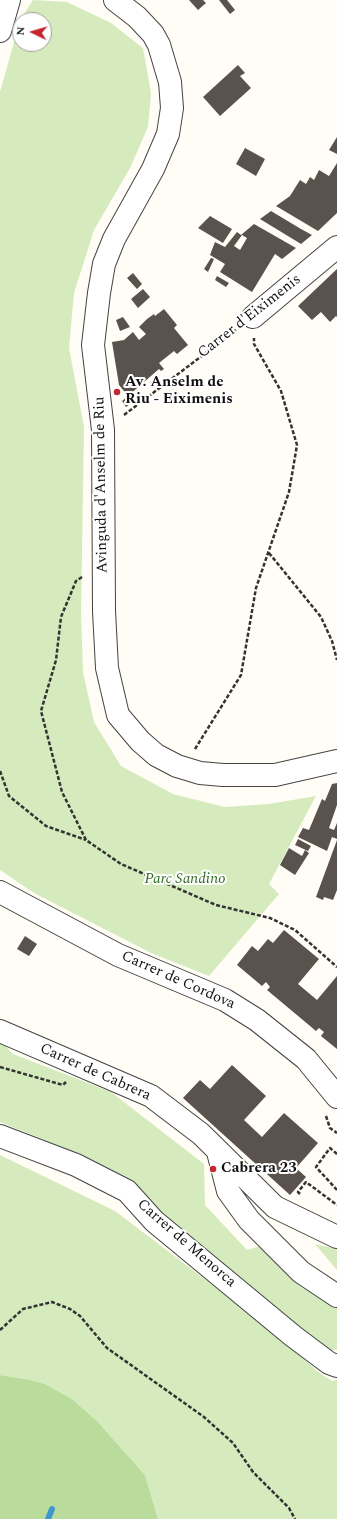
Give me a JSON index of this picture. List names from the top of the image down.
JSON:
{
  "streets": {
    "street": [
      "Carrer d'Eiximenis",
      "Avinguda d'Anselm de Riu",
      "Carrer de Cordova",
      "Carrer de Cabrera",
      "Carrer de Menorca"
    ]
  },
  "crossings": [
    ["Carrer d'Eiximenis", "Avinguda d'Anselm de Riu"]
  ],
  "parks": ["Parc Sandino"],
  "places": ["Av. Anselm de Riu - Eiximenis", "Cabrera 23"],
  "north": "left"
}
